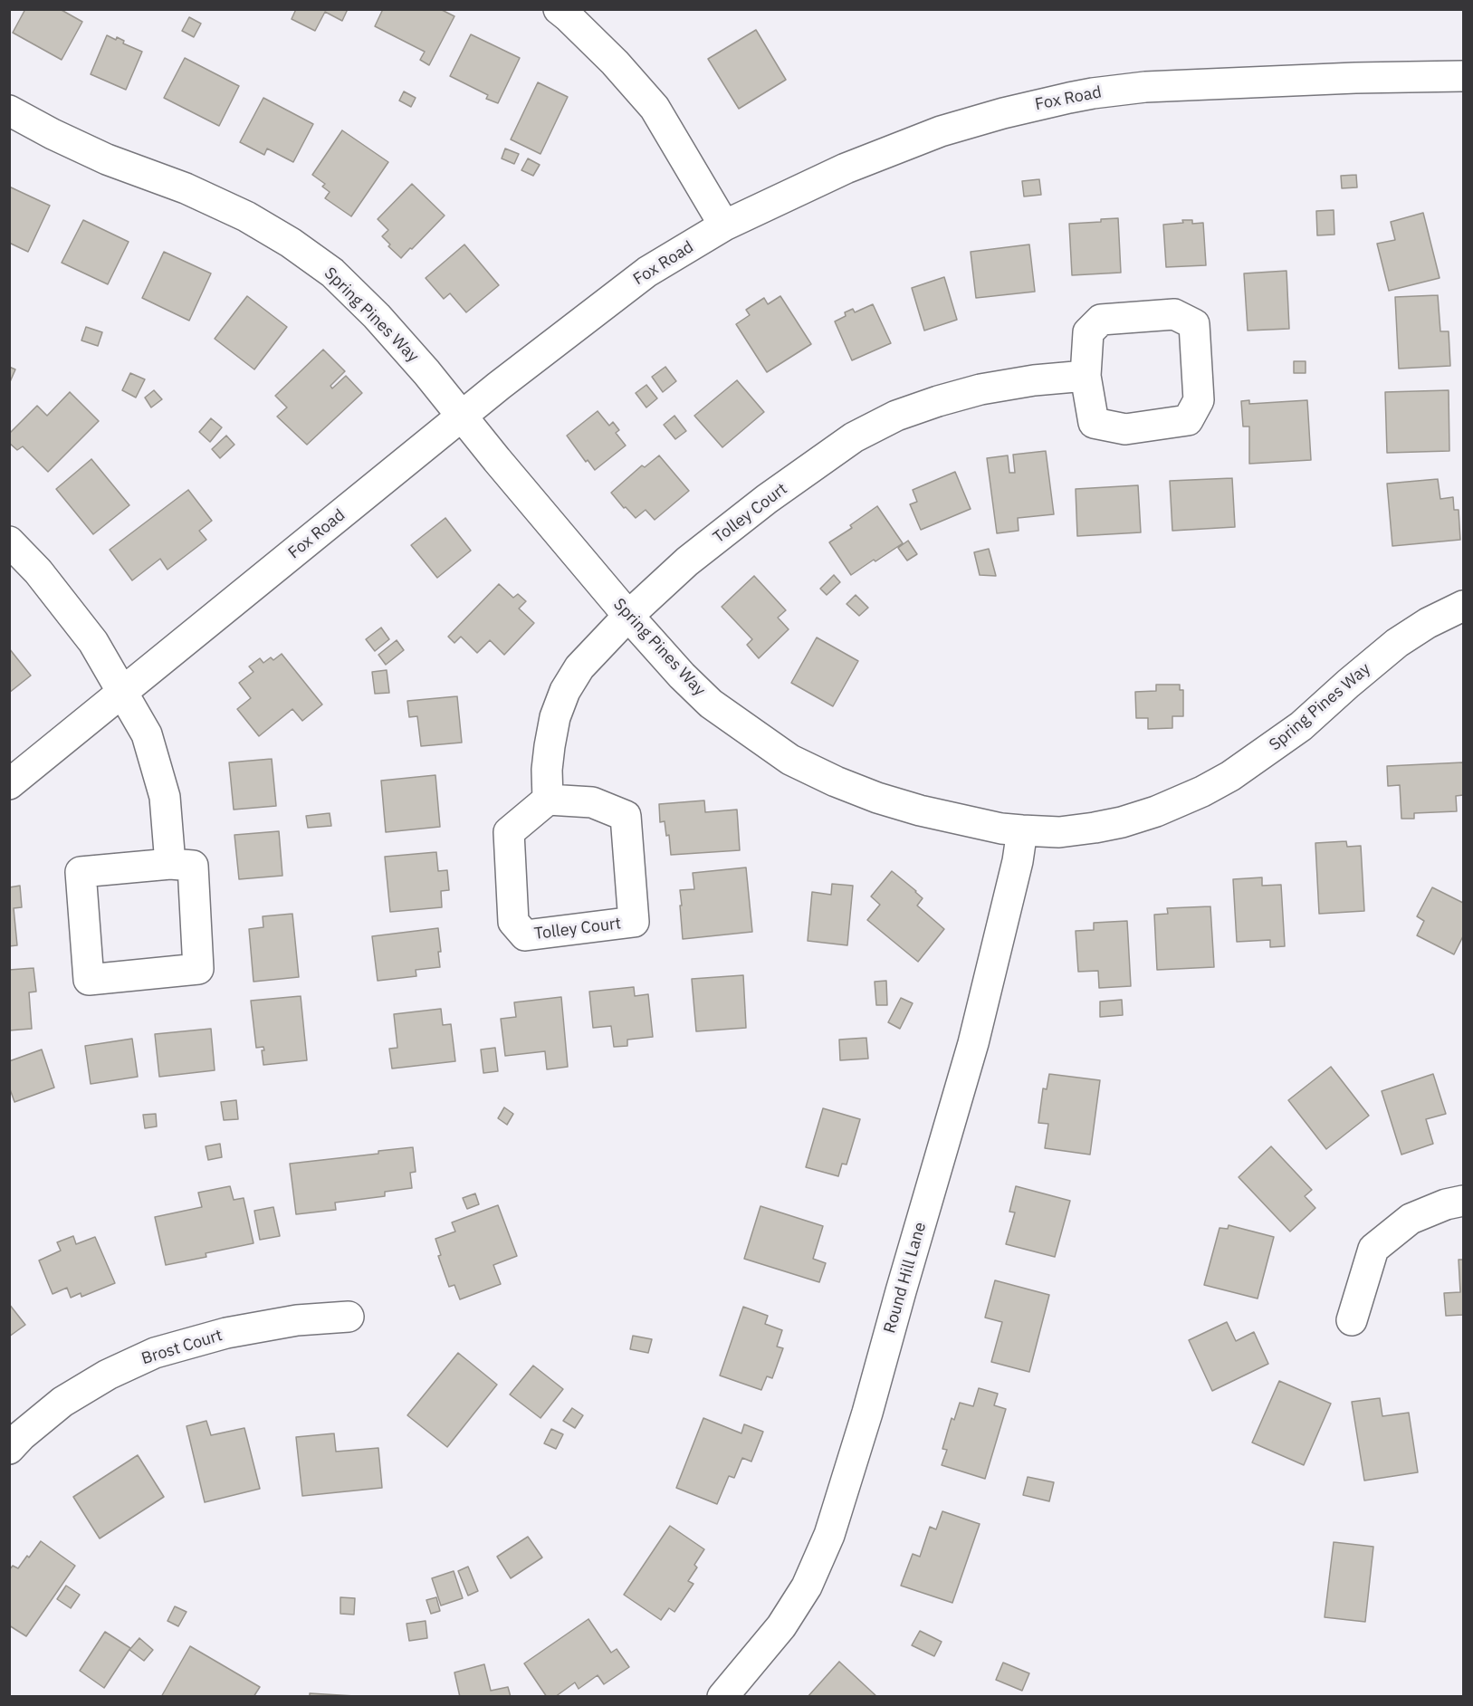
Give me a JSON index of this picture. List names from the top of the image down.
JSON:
{
  "streets": {
    "street": [
      "Fox Road",
      "Spring Pines Way",
      "Tolley Court",
      "Round Hill Lane",
      "Brost Court"
    ]
  },
  "crossings": [
    ["Fox Road", "Spring Pines Way"],
    ["Spring Pines Way", "Tolley Court"],
    ["Spring Pines Way", "Round Hill Lane"]
  ]
}
